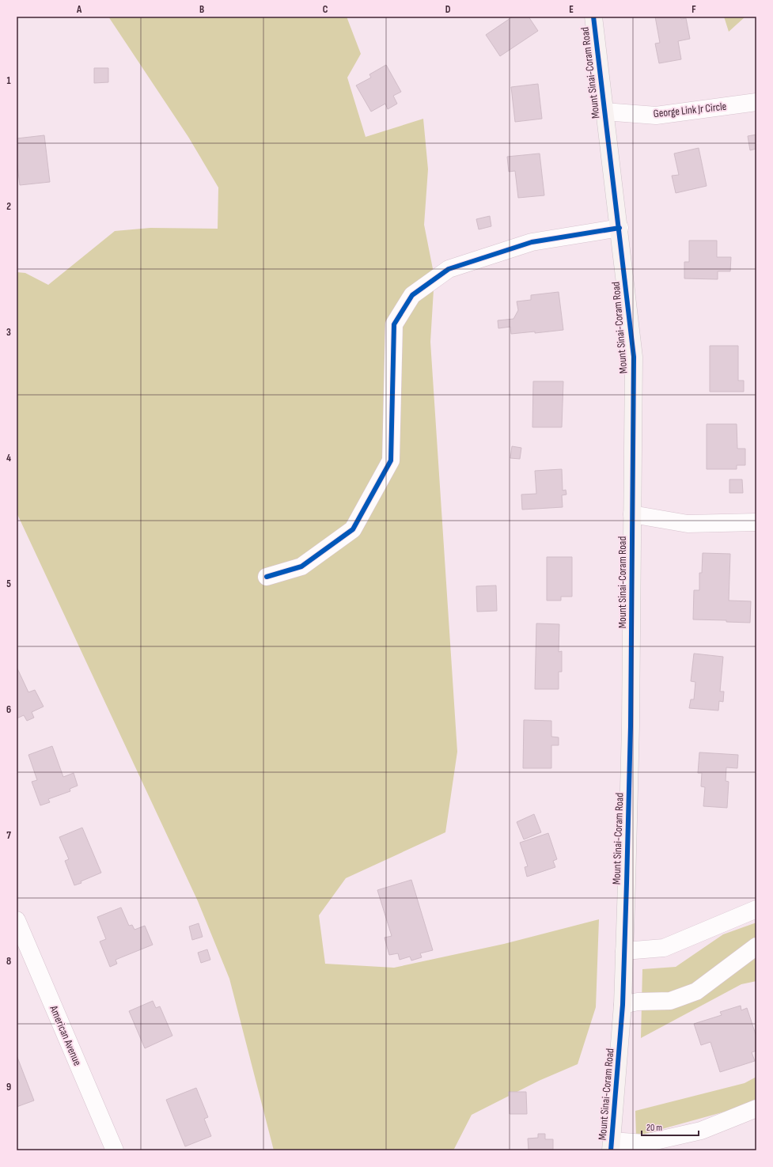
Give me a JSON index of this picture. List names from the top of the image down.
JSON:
{
  "streets": {
    "main road": ["Mount Sinai-Coram Road"],
    "street": ["George Link Jr Circle", "American Avenue"]
  },
  "crossings": [
    ["Mount Sinai-Coram Road", "George Link Jr Circle"]
  ],
  "scale_bar": "20 m",
  "grid": {
    "columns": [
      "A",
      "B",
      "C",
      "D",
      "E",
      "F"
    ],
    "rows": [
      "1",
      "2",
      "3",
      "4",
      "5",
      "6",
      "7",
      "8",
      "9"
    ]
  }
}
